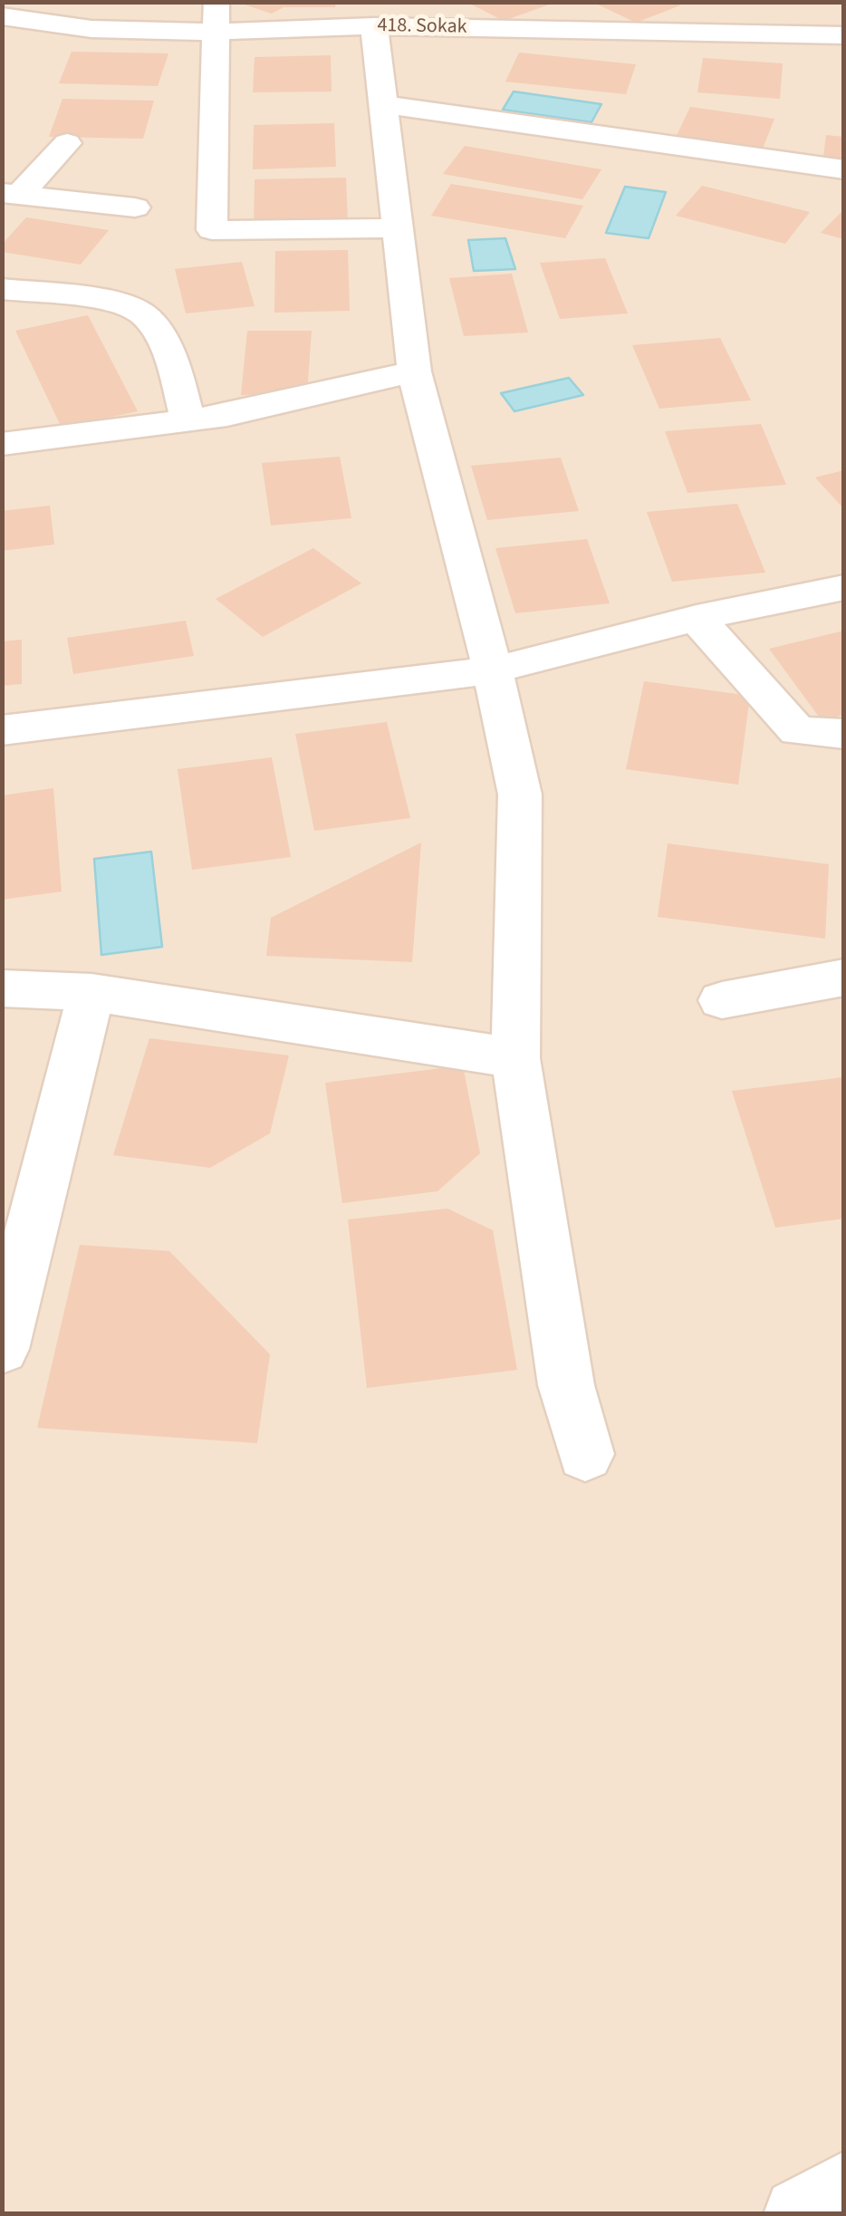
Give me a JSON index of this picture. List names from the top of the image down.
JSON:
{
  "streets": {
    "street": ["418. Sokak"]
  }
}
